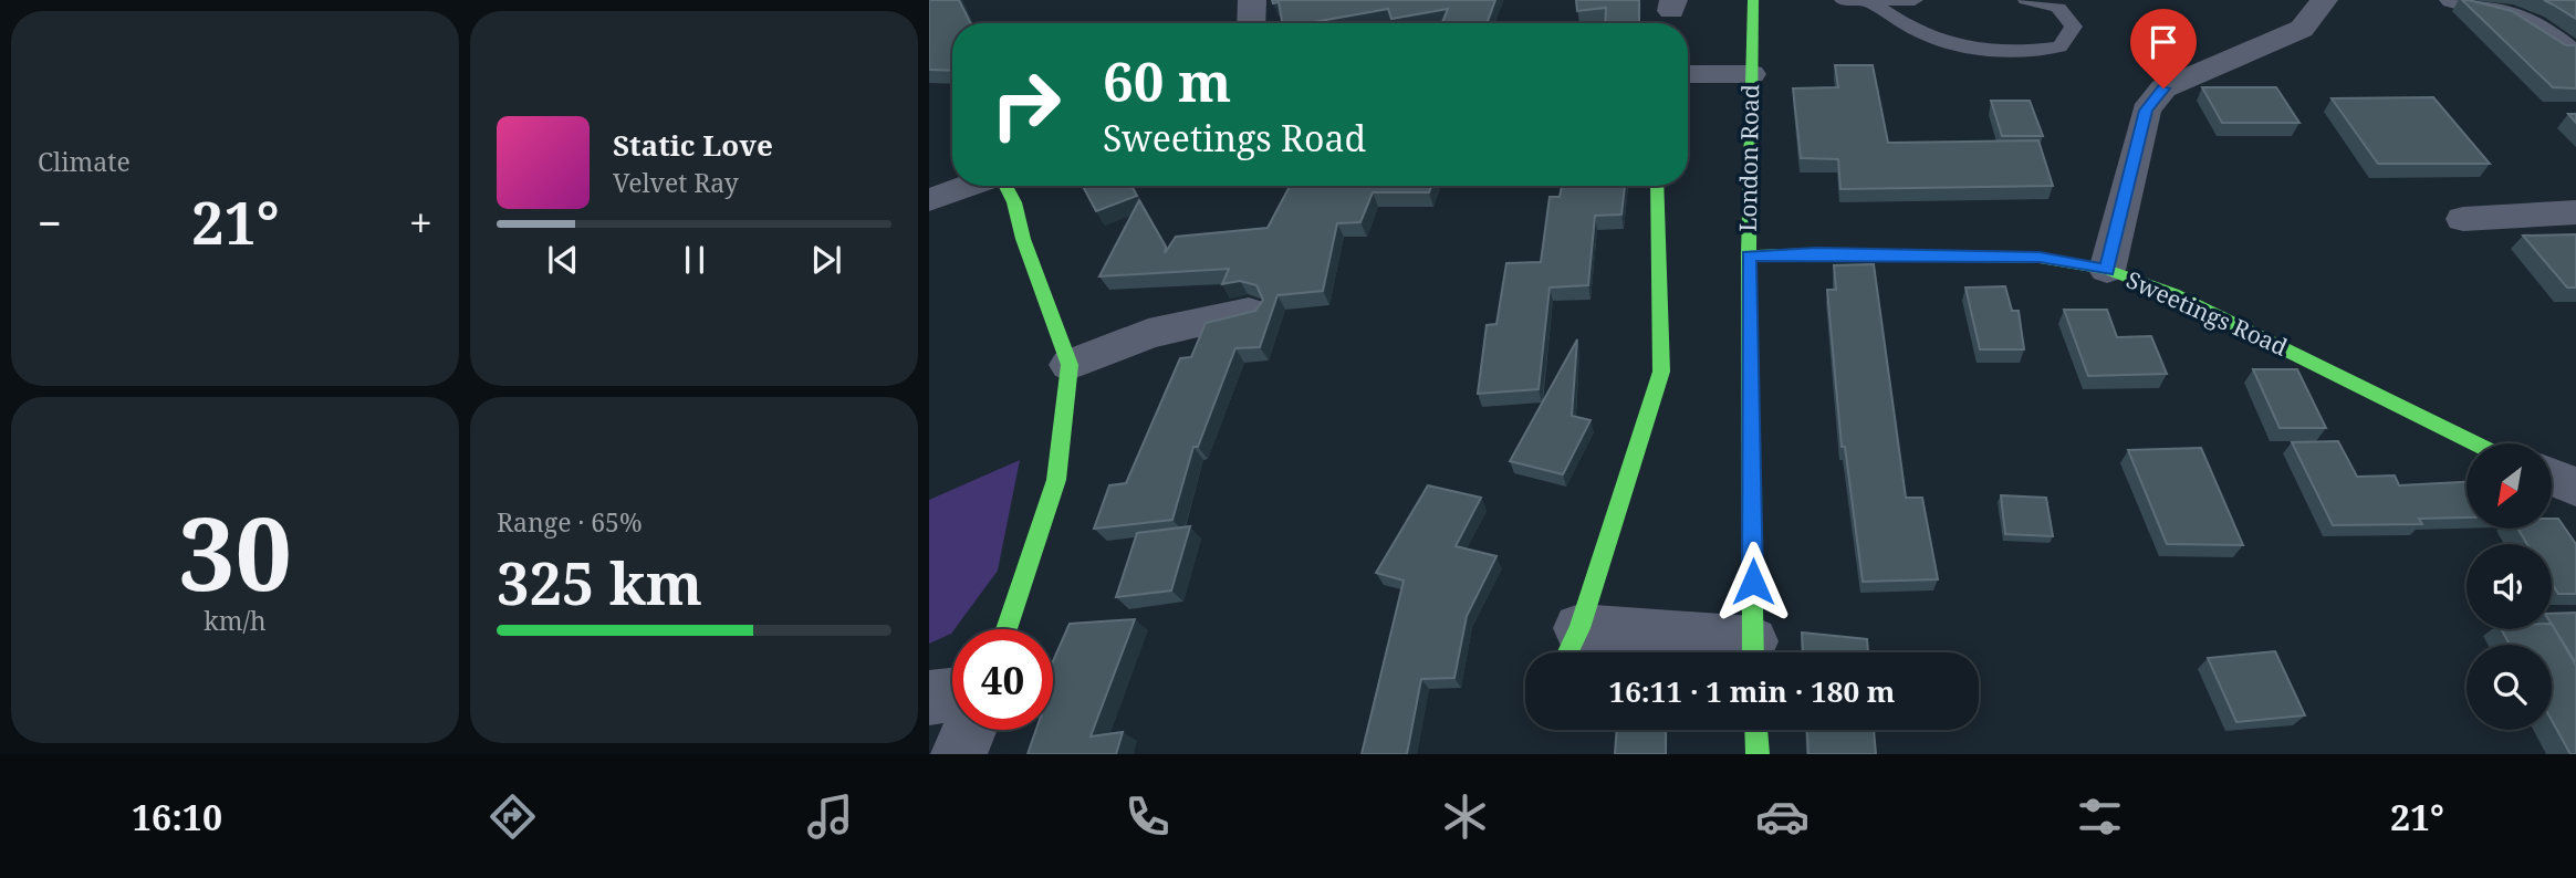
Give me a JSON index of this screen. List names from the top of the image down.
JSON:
{
  "streets": {
    "street": ["London Road", "Sweetings Road"]
  },
  "crossings": [
    ["London Road", "Sweetings Road"]
  ],
  "north": "bottom left",
  "page": {
    "tile": [
      "Climate",
      ["30", "km/h"],
      ["Range · 65%", "325 km"]
    ],
    "turn": ["60 m", "Sweetings Road"],
    "song": ["Static Love", "Velvet Ray"],
    "heat": ["−", "21°", "+"],
    "limit": "40",
    "trip": "16:11 · 1 min · 180 m",
    "tabs": ["16:10", "21°"]
  }
}
